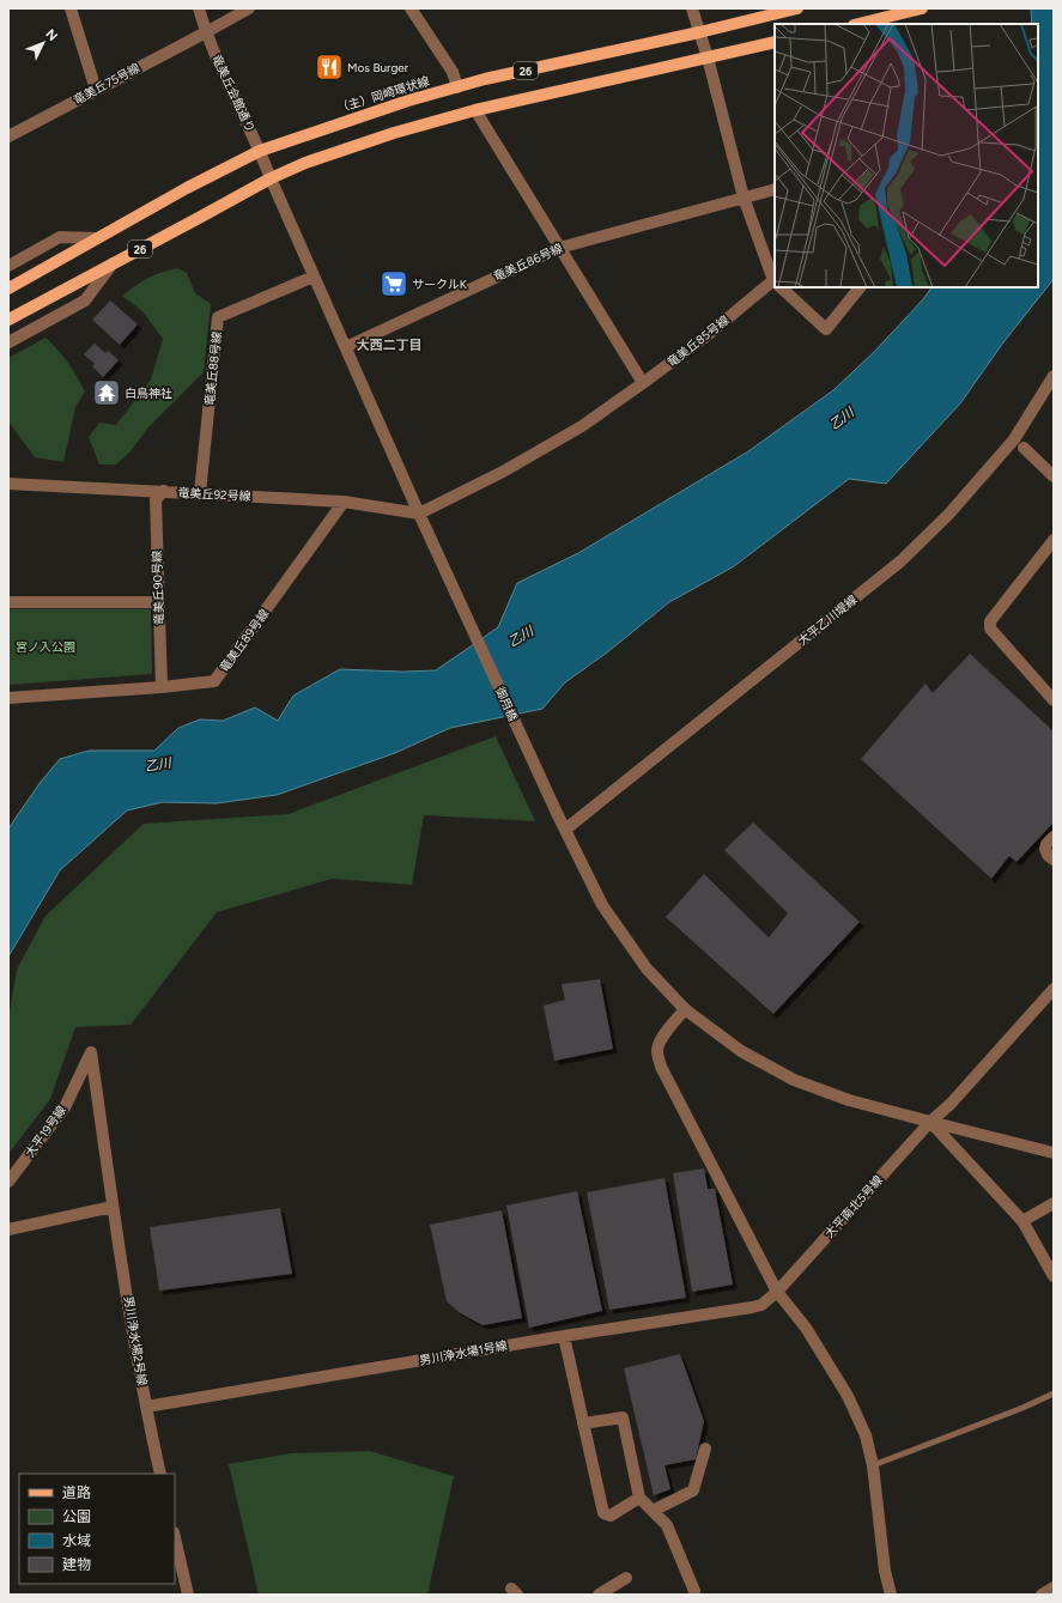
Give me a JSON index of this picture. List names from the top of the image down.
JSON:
{
  "streets": {
    "main road": ["26", "（主）岡崎環状線"],
    "street": [
      "竜美丘75号線",
      "竜美丘会館通り",
      "竜美丘86号線",
      "竜美丘85号線",
      "竜美丘88号線",
      "竜美丘92号線",
      "竜美丘90号線",
      "大平乙川堤線",
      "竜美丘89号線",
      "御用橋",
      "大平19号線",
      "大平南北5号線",
      "男川浄水場2号線",
      "男川浄水場1号線"
    ]
  },
  "crossings": [
    ["26", "竜美丘会館通り"],
    ["竜美丘75号線", "竜美丘会館通り"],
    ["竜美丘会館通り", "（主）岡崎環状線"],
    ["竜美丘会館通り", "竜美丘86号線"],
    ["竜美丘会館通り", "竜美丘88号線"],
    ["竜美丘会館通り", "御用橋"],
    ["竜美丘86号線", "御用橋"],
    ["竜美丘85号線", "竜美丘92号線"],
    ["竜美丘85号線", "御用橋"],
    ["竜美丘88号線", "竜美丘92号線"],
    ["竜美丘92号線", "竜美丘90号線"],
    ["竜美丘92号線", "竜美丘89号線"],
    ["竜美丘92号線", "御用橋"],
    ["竜美丘90号線", "竜美丘89号線"],
    ["大平乙川堤線", "御用橋"],
    ["御用橋", "大平南北5号線"],
    ["大平19号線", "男川浄水場2号線"],
    ["大平南北5号線", "男川浄水場1号線"],
    ["男川浄水場2号線", "男川浄水場1号線"]
  ],
  "districts": ["大西二丁目"],
  "water": ["乙川"],
  "parks": ["宮ノ入公園"],
  "places": {
    "restaurant": ["Mos Burger"],
    "supermarket": ["サークルK"],
    "temple": ["白鳥神社"]
  },
  "legend": [
    "道路",
    "公園",
    "水域",
    "建物"
  ],
  "north": "top right"
}
